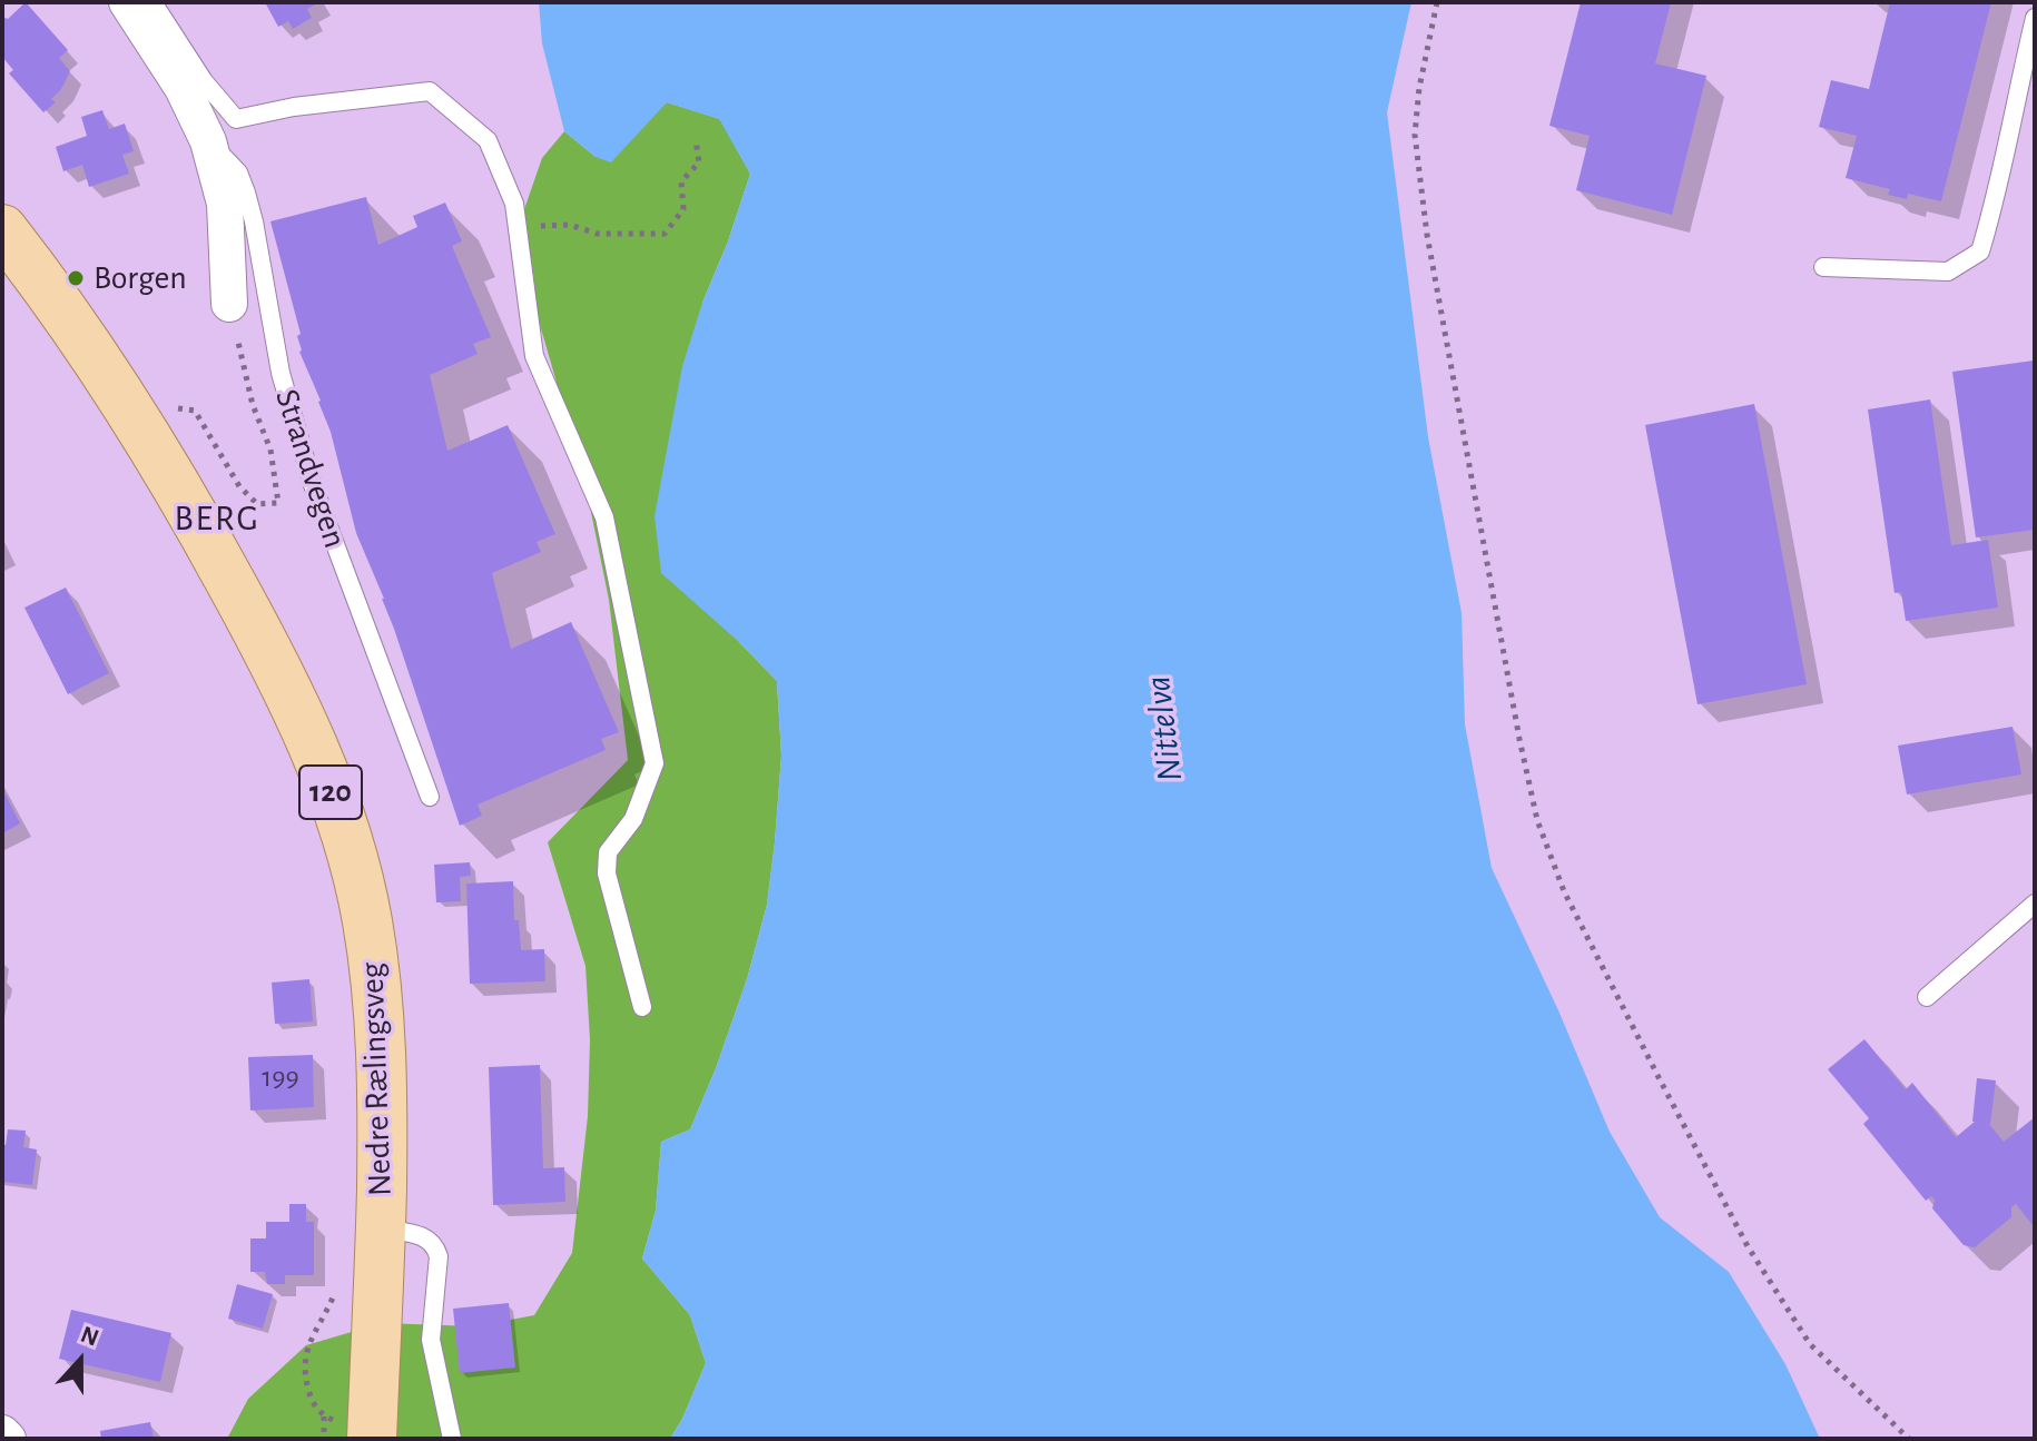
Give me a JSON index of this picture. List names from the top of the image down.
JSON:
{
  "streets": {
    "main road": ["120", "Nedre Rælingsveg"],
    "street": ["Strandvegen"]
  },
  "districts": ["BERG"],
  "water": ["Nittelva"],
  "places": ["Borgen"],
  "house_numbers": ["199"],
  "north": "top"
}
